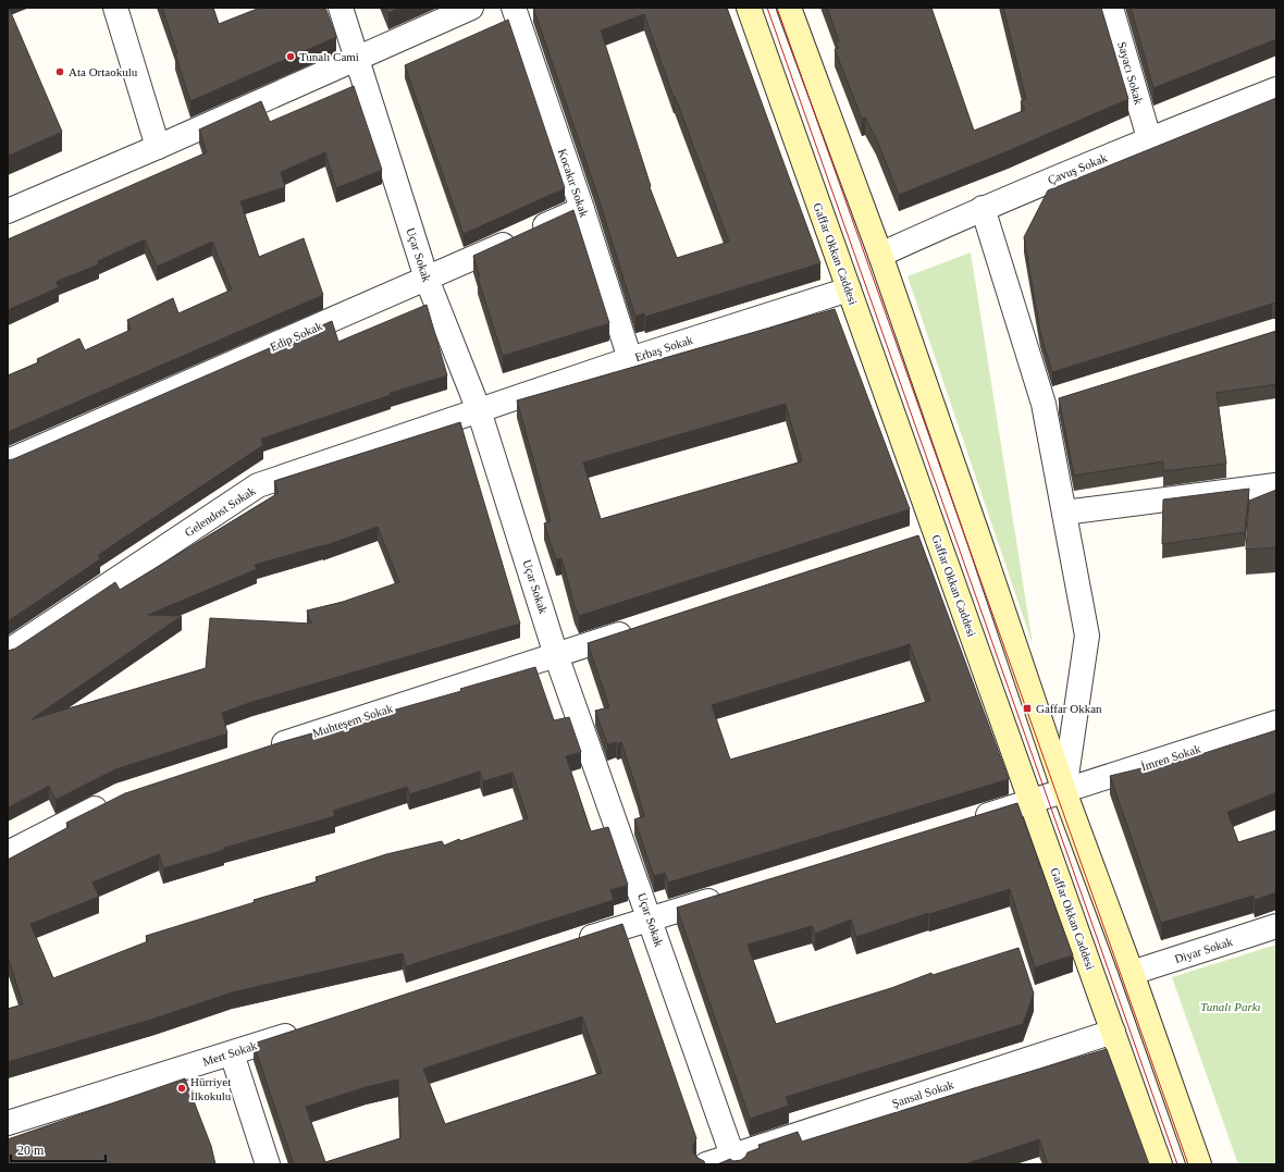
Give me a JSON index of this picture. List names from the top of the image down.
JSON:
{
  "streets": {
    "main road": ["Gaffar Okkan Caddesi"],
    "street": [
      "Sayacı Sokak",
      "Çavuş Sokak",
      "Kocakır Sokak",
      "Uçar Sokak",
      "Edip Sokak",
      "Erbaş Sokak",
      "Gelendost Sokak",
      "Muhteşem Sokak",
      "İmren Sokak",
      "Diyar Sokak",
      "Mert Sokak",
      "Şansal Sokak"
    ]
  },
  "crossings": [
    ["Sayacı Sokak", "Çavuş Sokak"],
    ["Kocakır Sokak", "Edip Sokak"],
    ["Kocakır Sokak", "Erbaş Sokak"],
    ["Gaffar Okkan Caddesi", "Erbaş Sokak"],
    ["Gaffar Okkan Caddesi", "İmren Sokak"],
    ["Gaffar Okkan Caddesi", "Şansal Sokak"],
    ["Uçar Sokak", "Edip Sokak"],
    ["Uçar Sokak", "Erbaş Sokak"],
    ["Uçar Sokak", "Gelendost Sokak"],
    ["Uçar Sokak", "Muhteşem Sokak"],
    ["Uçar Sokak", "Şansal Sokak"],
    ["Erbaş Sokak", "Gelendost Sokak"]
  ],
  "parks": ["Tunalı Parkı"],
  "places": {
    "other": ["Tunalı Cami", "Ata Ortaokulu", "Hürriyet İlkokulu"],
    "transit": ["Gaffar Okkan"]
  },
  "scale_bar": "20 m"
}
